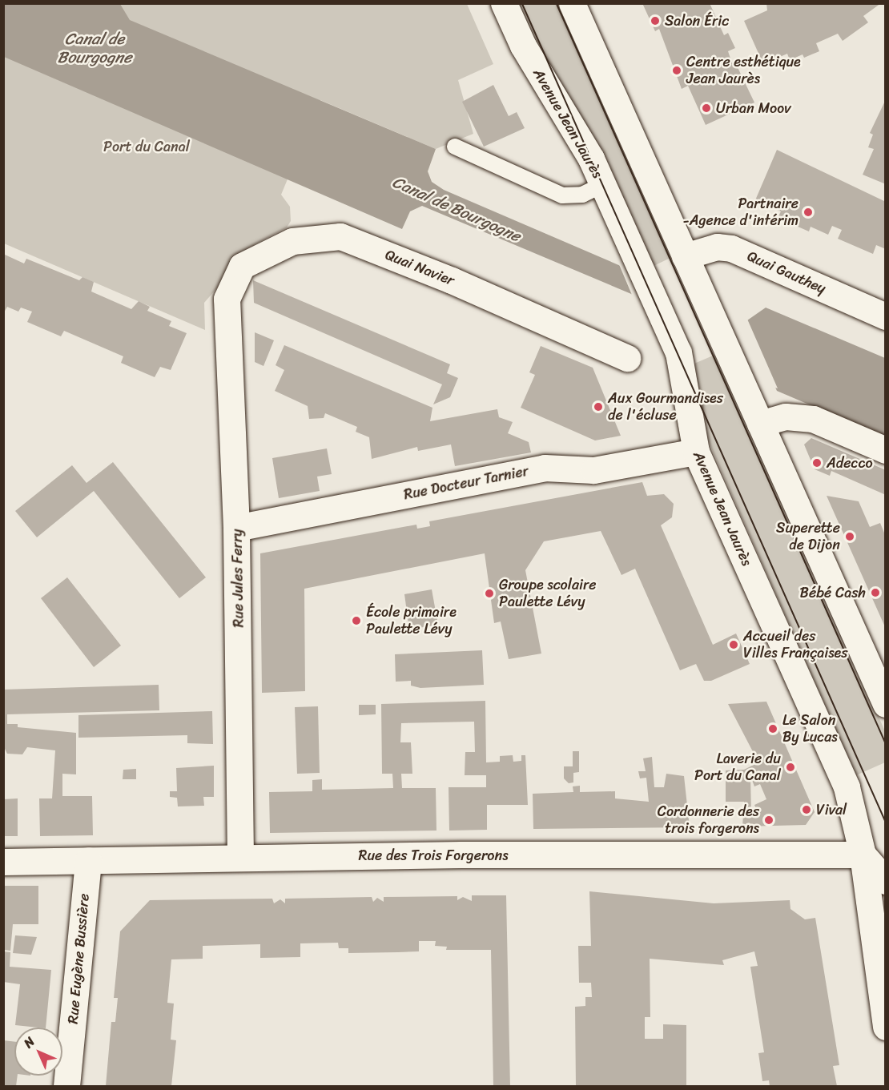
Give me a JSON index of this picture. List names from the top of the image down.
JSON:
{
  "streets": {
    "street": [
      "Avenue Jean Jaurès",
      "Quai Navier",
      "Quai Gauthey",
      "Rue Docteur Tarnier",
      "Rue Jules Ferry",
      "Rue des Trois Forgerons",
      "Rue Eugène Bussière"
    ]
  },
  "crossings": [
    ["Avenue Jean Jaurès", "Rue Docteur Tarnier"],
    ["Avenue Jean Jaurès", "Rue des Trois Forgerons"],
    ["Quai Navier", "Rue Jules Ferry"],
    ["Rue Docteur Tarnier", "Rue Jules Ferry"],
    ["Rue Jules Ferry", "Rue des Trois Forgerons"],
    ["Rue des Trois Forgerons", "Rue Eugène Bussière"]
  ],
  "water": ["Canal de Bourgogne"],
  "parks": ["Port du Canal"],
  "places": [
    "Salon Éric",
    "Centre esthétique Jean Jaurès",
    "Urban Moov",
    "Partnaire -Agence d'intérim",
    "Aux Gourmandises de l'écluse",
    "Adecco",
    "Superette de Dijon",
    "Bébé Cash",
    "Groupe scolaire Paulette Lévy",
    "École primaire Paulette Lévy",
    "Accueil des Villes Françaises",
    "Le Salon By Lucas",
    "Laverie du Port du Canal",
    "Vival",
    "Cordonnerie des trois forgerons"
  ],
  "north": "top left"
}
